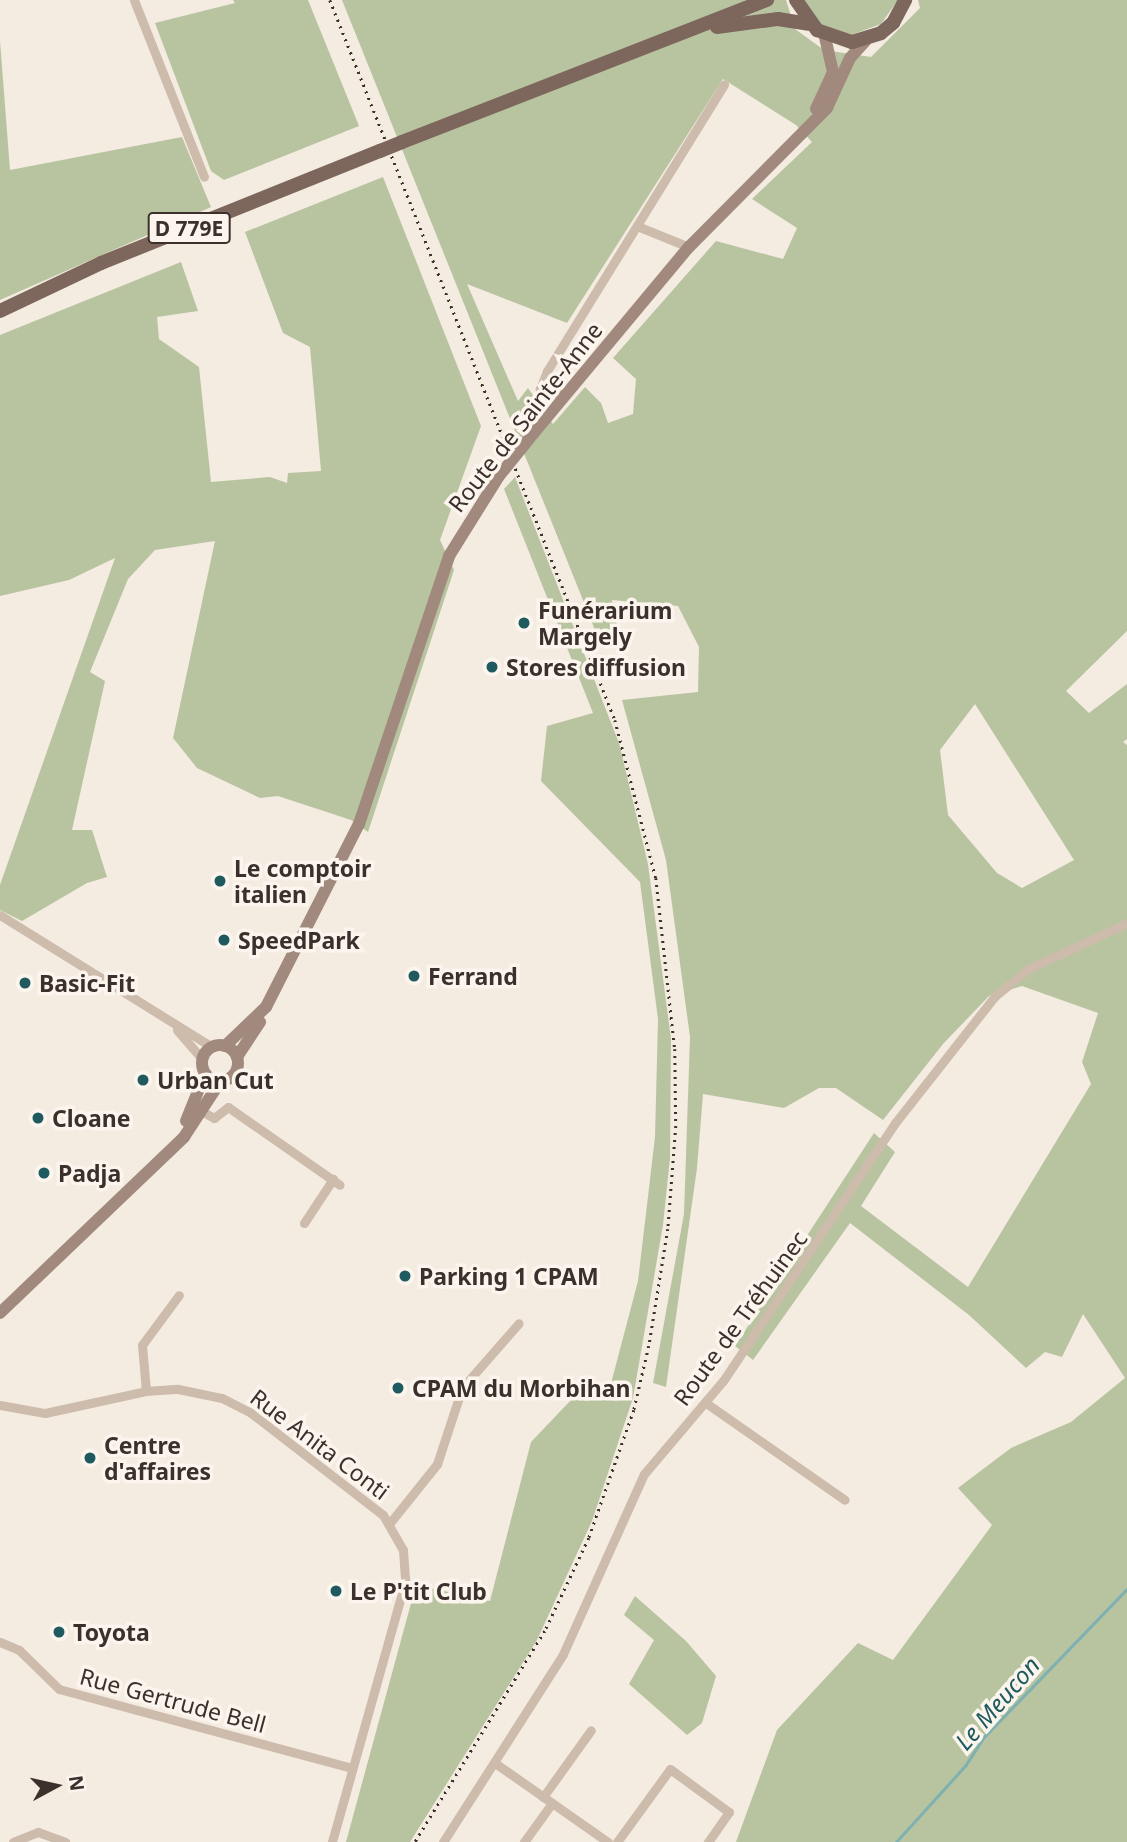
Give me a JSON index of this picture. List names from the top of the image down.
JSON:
{
  "streets": {
    "main road": ["D 779E", "Route de Sainte-Anne"],
    "street": ["Route de Tréhuinec", "Rue Anita Conti", "Rue Gertrude Bell"]
  },
  "crossings": [
    ["Rue Anita Conti", "Rue Gertrude Bell"]
  ],
  "water": ["Le Meucon"],
  "places": [
    "Funérarium Margely",
    "Stores diffusion",
    "Le comptoir italien",
    "SpeedPark",
    "Ferrand",
    "Basic-Fit",
    "Urban Cut",
    "Cloane",
    "Padja",
    "Parking 1 CPAM",
    "CPAM du Morbihan",
    "Centre d'affaires",
    "Le P'tit Club",
    "Toyota"
  ],
  "north": "right"
}
